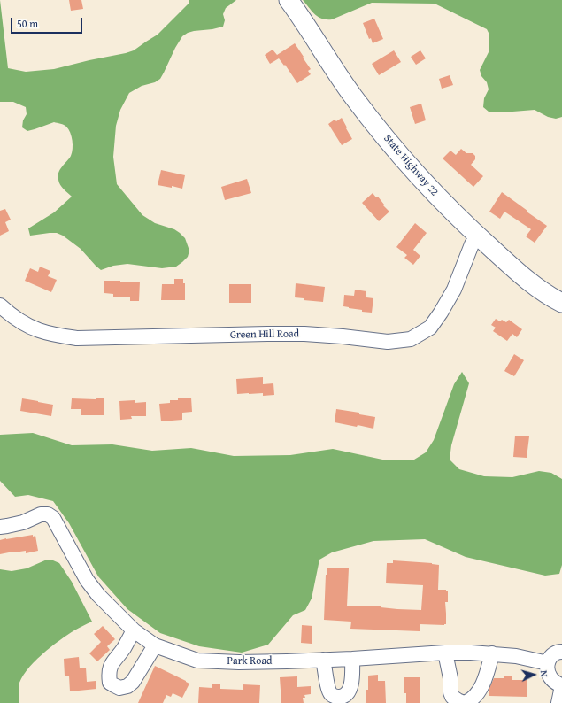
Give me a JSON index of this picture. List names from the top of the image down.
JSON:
{
  "streets": {
    "main road": ["State Highway 22"],
    "street": ["Green Hill Road", "Park Road"]
  },
  "crossings": [
    ["State Highway 22", "Green Hill Road"]
  ],
  "scale_bar": "50 m",
  "north": "right"
}
